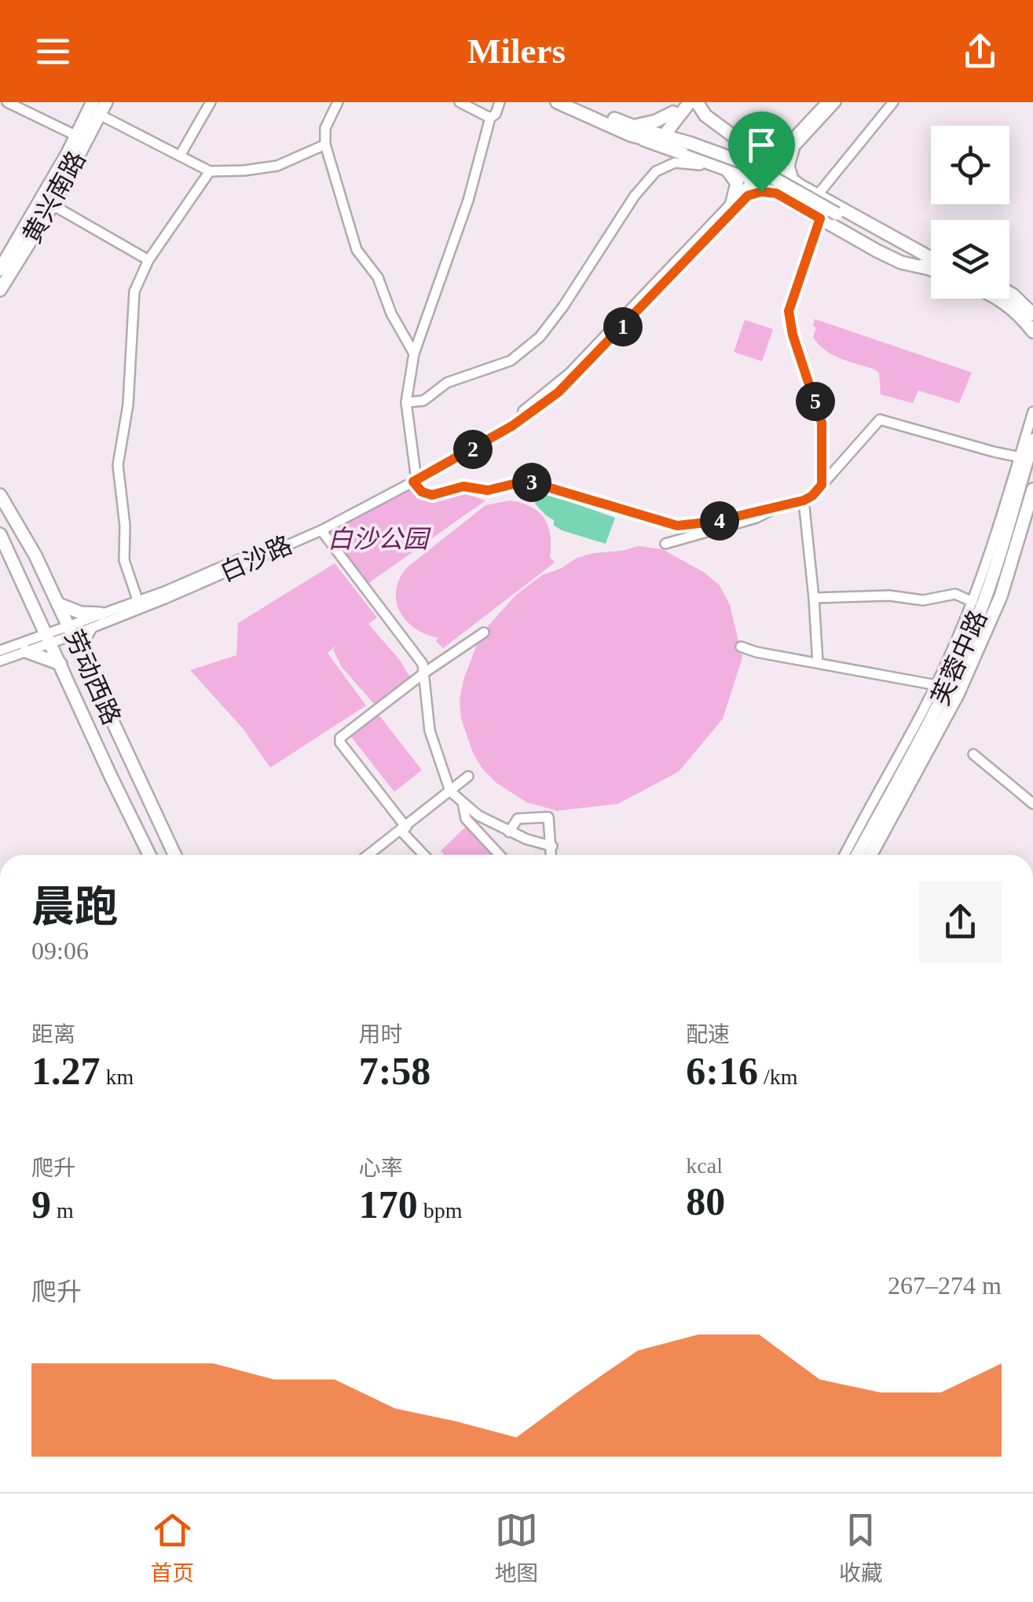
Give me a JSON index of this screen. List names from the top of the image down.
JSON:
{
  "streets": {
    "main road": ["黄兴南路", "芙蓉中路", "劳动西路"],
    "street": ["白沙路"]
  },
  "crossings": [
    ["白沙路", "劳动西路"]
  ],
  "parks": ["白沙公园"],
  "page": {
    "header": "Milers",
    "pins": [
      "1",
      "5",
      "2",
      "3",
      "4"
    ],
    "heading": ["晨跑", "09:06"],
    "stats": [
      ["距离", "1.27 km"],
      ["用时", "7:58"],
      ["配速", "6:16 /km"],
      ["爬升", "9 m"],
      ["心率", "170 bpm"],
      ["kcal", "80"]
    ],
    "chart": ["爬升", "267–274 m"],
    "tabs": ["首页", "地图", "收藏"]
  }
}
